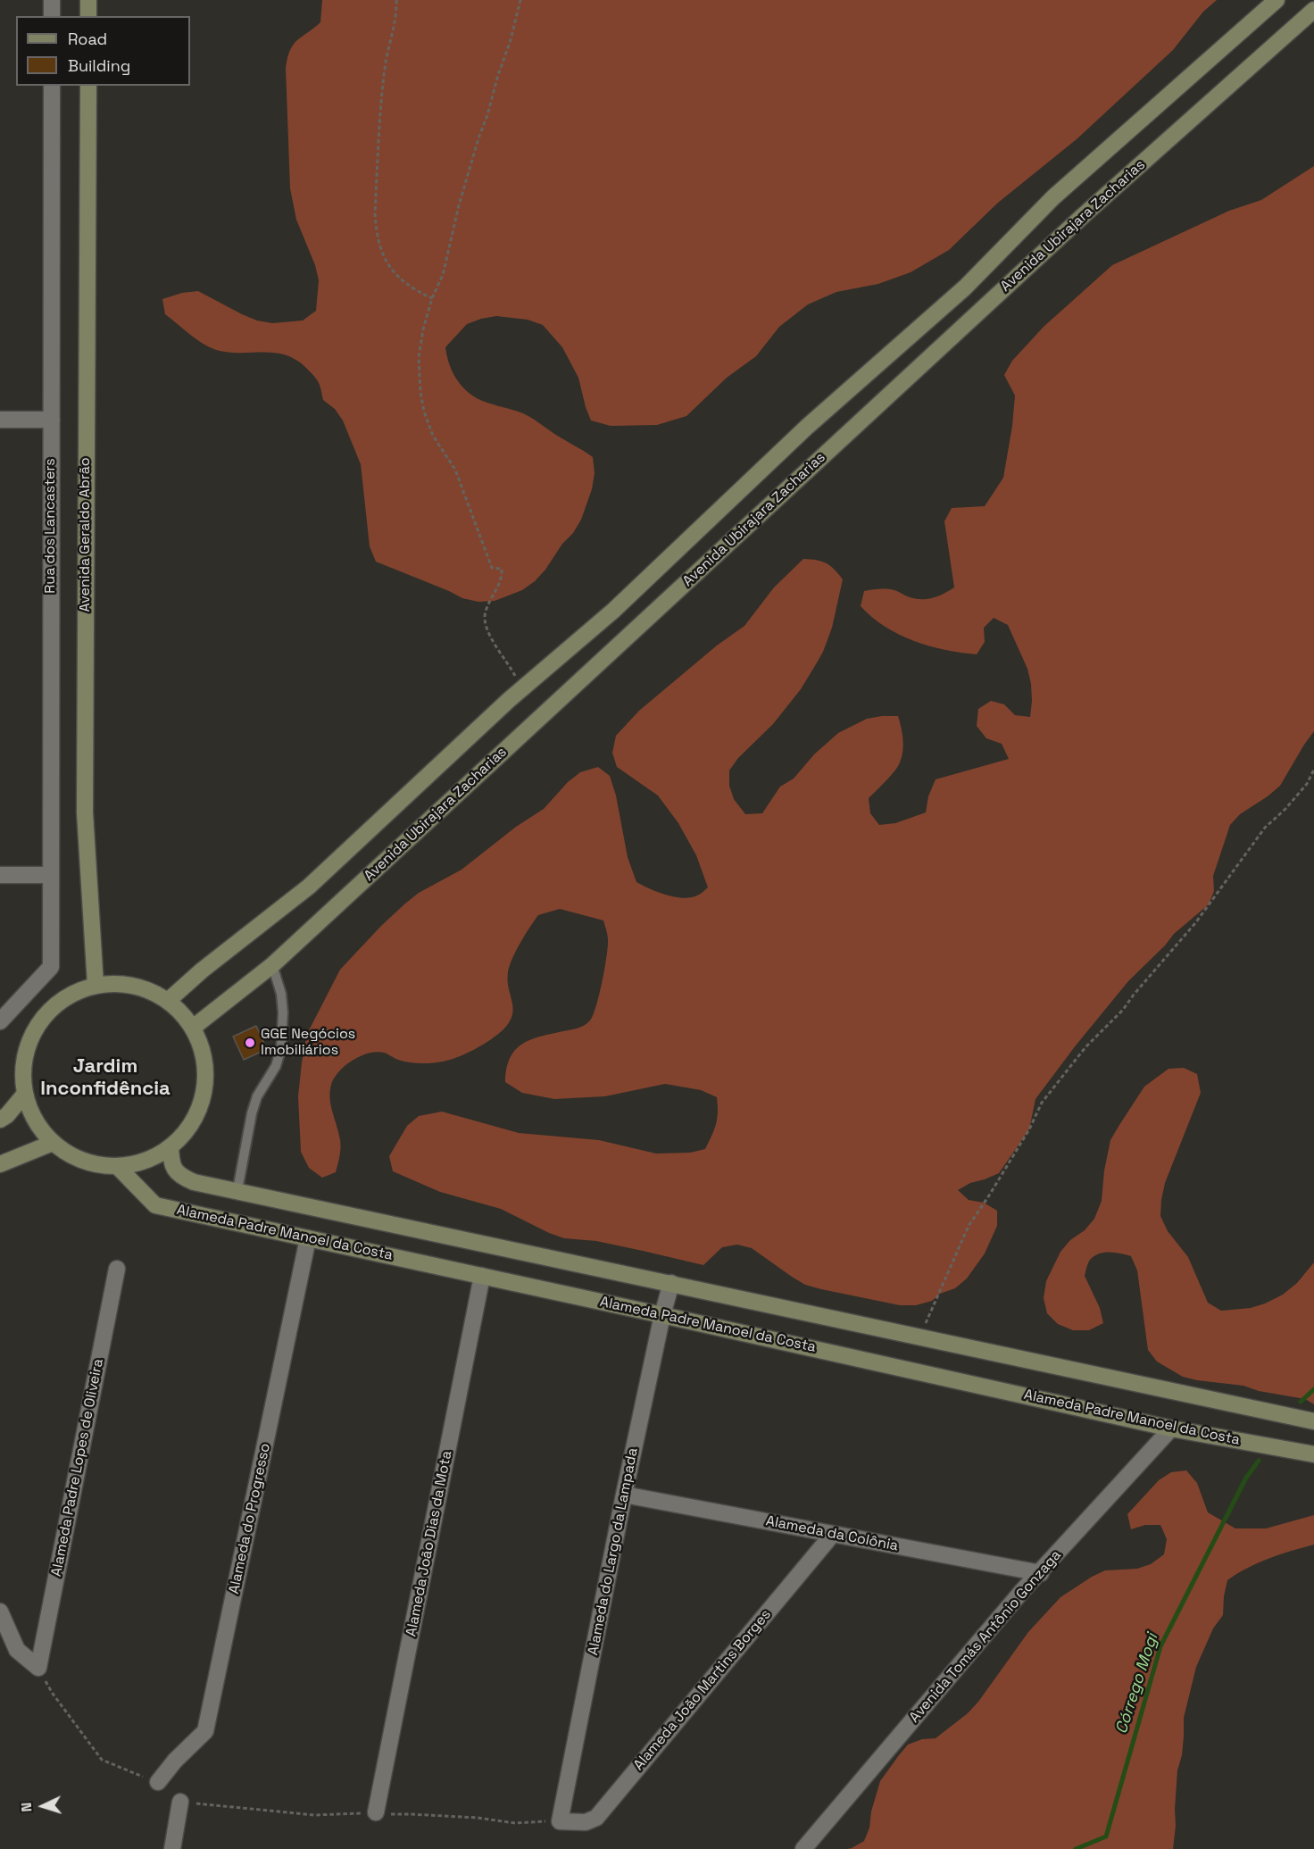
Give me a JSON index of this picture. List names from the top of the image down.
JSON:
{
  "streets": {
    "main road": ["Avenida Ubirajara Zacharias", "Avenida Geraldo Abrão", "Alameda Padre Manoel da Costa"],
    "street": [
      "Rua dos Lancasters",
      "Alameda Padre Lopes de Oliveira",
      "Alameda do Progresso",
      "Alameda da Colônia",
      "Alameda João Dias da Mota",
      "Alameda do Largo da Lampada",
      "Avenida Tomás Antônio Gonzaga",
      "Alameda João Martins Borges"
    ]
  },
  "crossings": [
    ["Avenida Ubirajara Zacharias", "Avenida Geraldo Abrão"],
    ["Avenida Ubirajara Zacharias", "Alameda Padre Manoel da Costa"],
    ["Avenida Geraldo Abrão", "Alameda Padre Manoel da Costa"],
    ["Alameda Padre Manoel da Costa", "Alameda do Progresso"],
    ["Alameda Padre Manoel da Costa", "Alameda João Dias da Mota"],
    ["Alameda Padre Manoel da Costa", "Alameda do Largo da Lampada"],
    ["Alameda Padre Manoel da Costa", "Avenida Tomás Antônio Gonzaga"],
    ["Alameda da Colônia", "Alameda do Largo da Lampada"],
    ["Alameda da Colônia", "Avenida Tomás Antônio Gonzaga"],
    ["Alameda da Colônia", "Alameda João Martins Borges"],
    ["Alameda do Largo da Lampada", "Alameda João Martins Borges"]
  ],
  "districts": ["Jardim Inconfidência"],
  "water": ["Córrego Mogi"],
  "places": ["GGE Negócios Imobiliários"],
  "legend": ["Road", "Building"],
  "north": "left"
}
